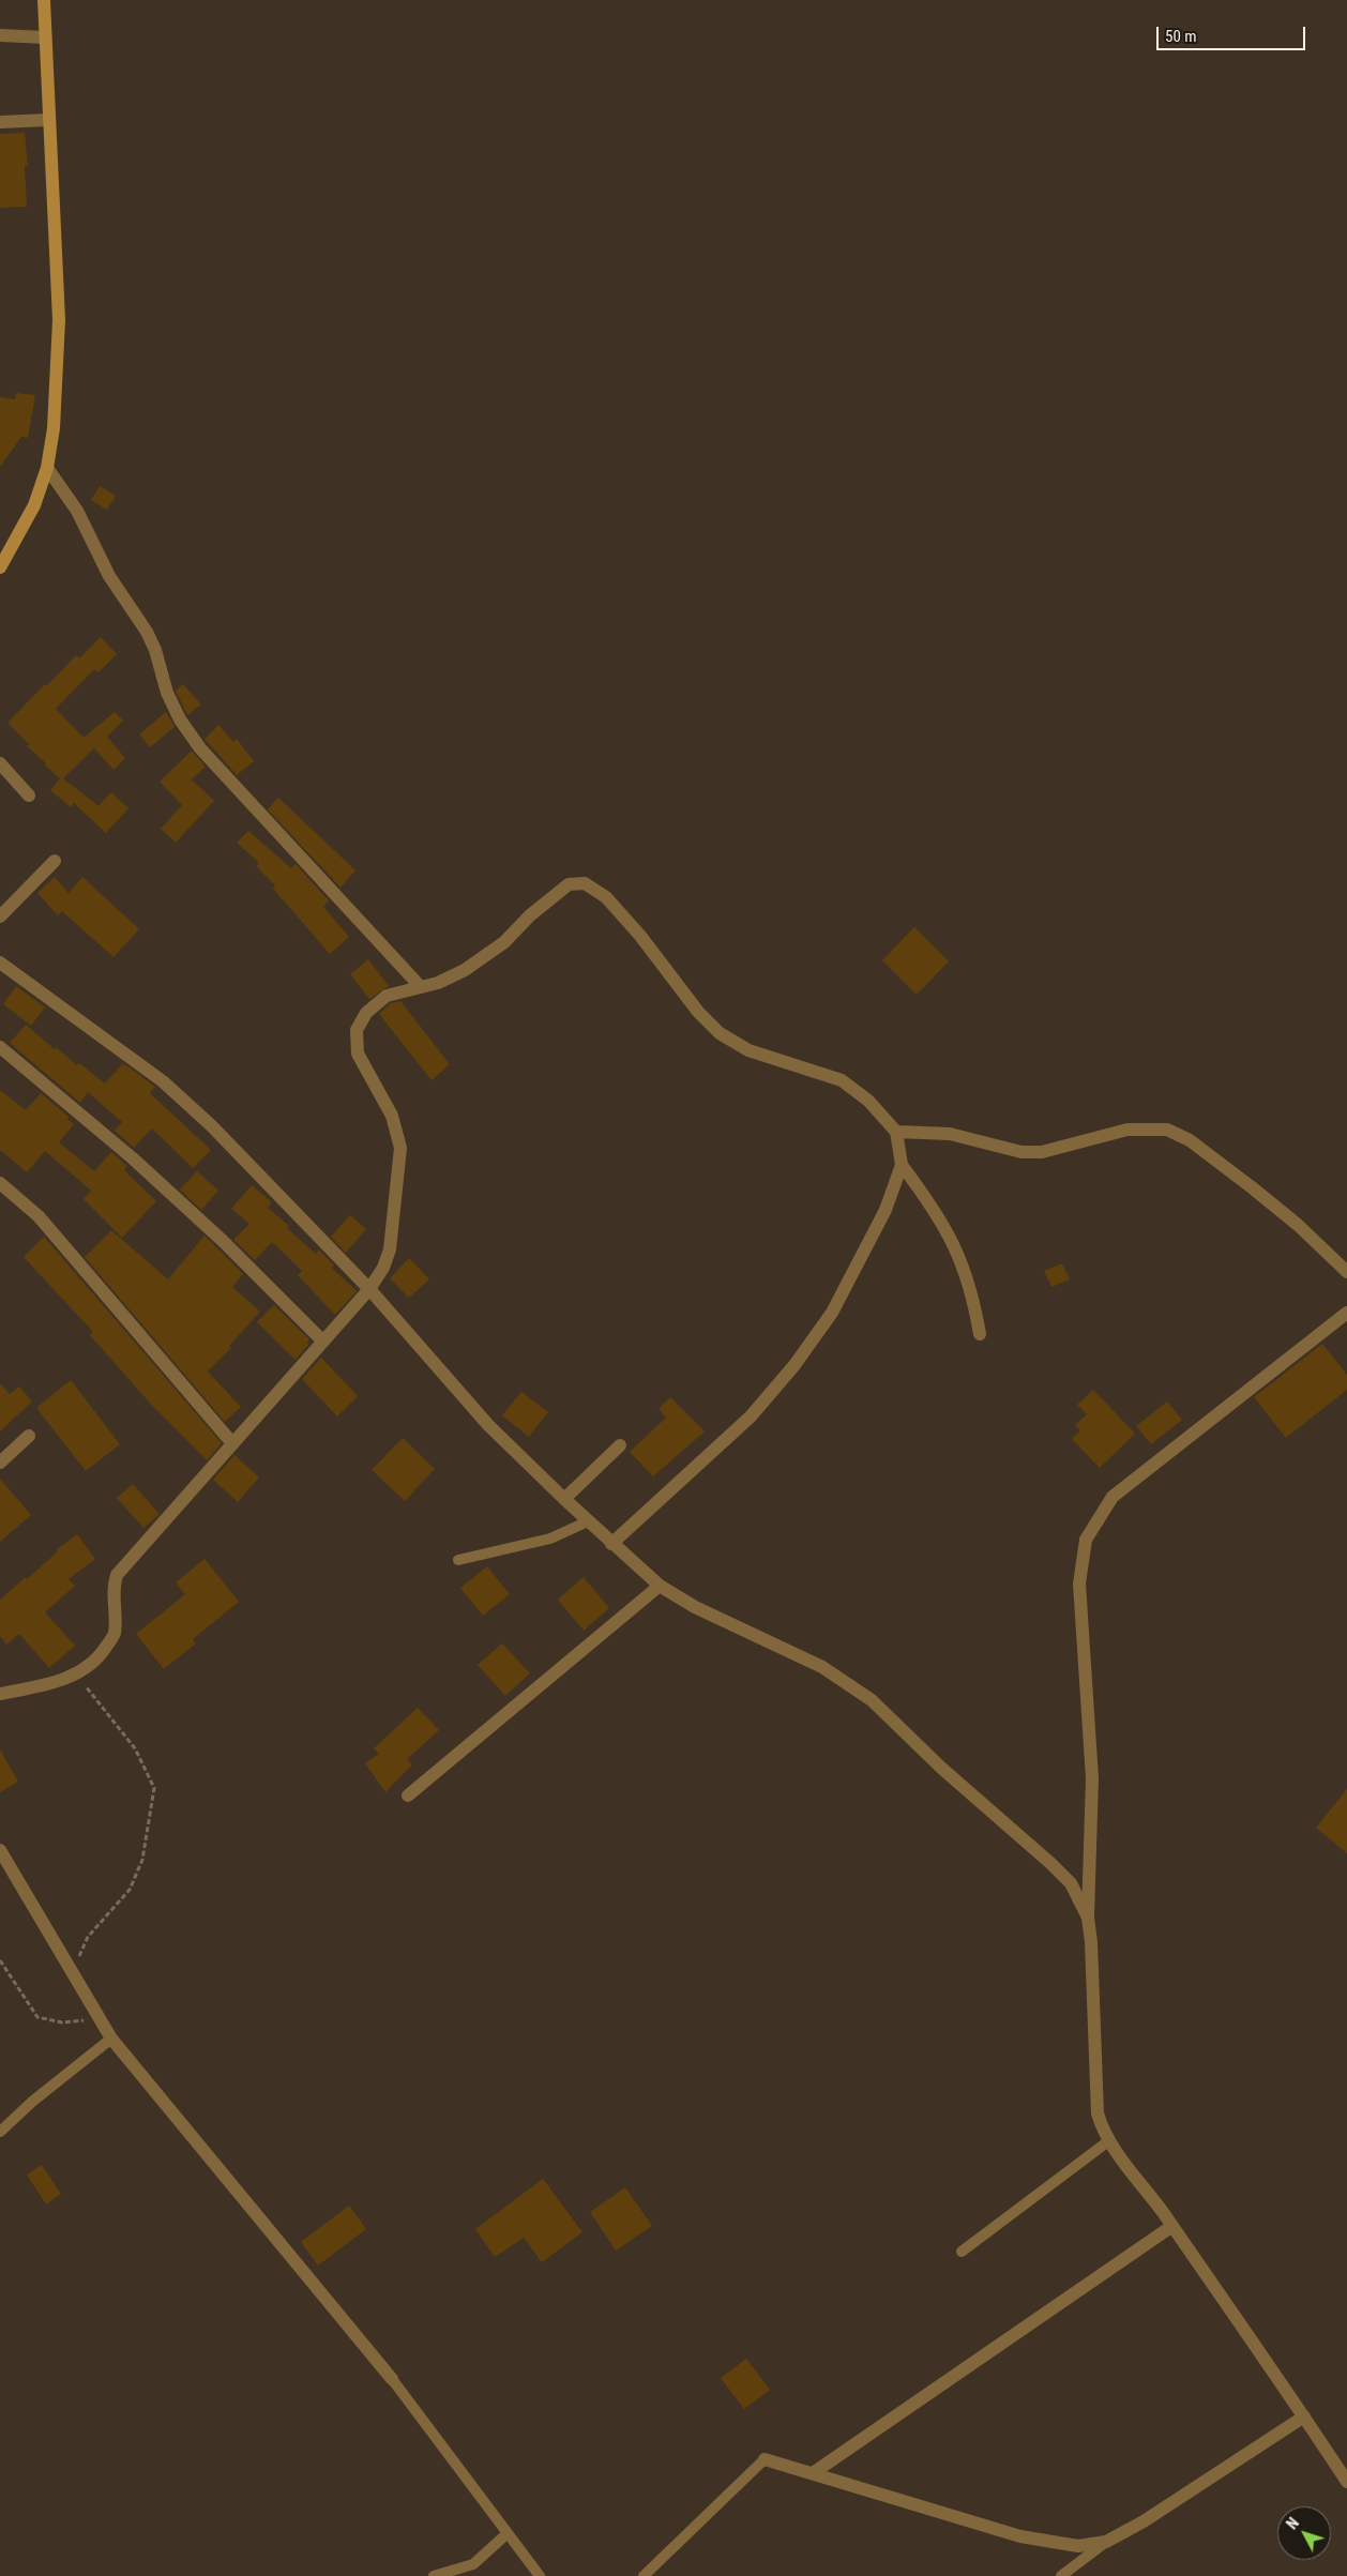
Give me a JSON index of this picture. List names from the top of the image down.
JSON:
{
  "scale_bar": "50 m",
  "north": "top left"
}
